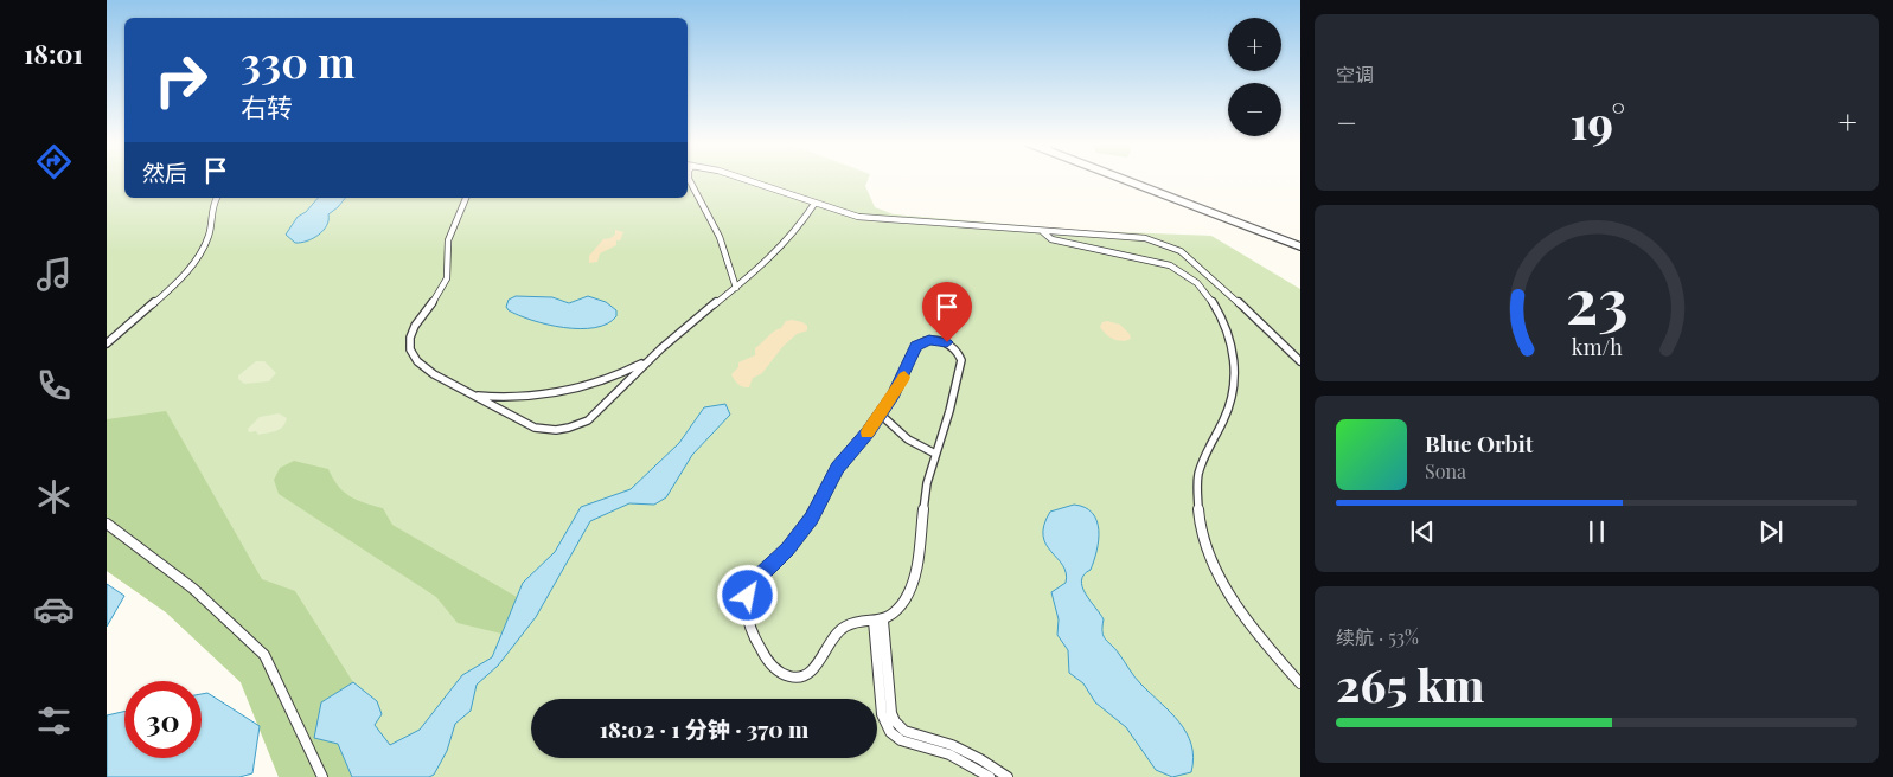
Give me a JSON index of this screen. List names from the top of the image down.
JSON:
{
  "page": {
    "tabs": "18:01",
    "tile": [
      "空调",
      ["续航 · 53%", "265 km"]
    ],
    "map_buttons": ["+", "−"],
    "turn": ["330 m", "右转"],
    "heat": ["−", "19°", "+"],
    "then": "然后",
    "song": ["Blue Orbit", "Sona"],
    "limit": "30",
    "trip": "18:02 · 1 分钟 · 370 m",
    "gauge": ["23", "km/h"]
  }
}
